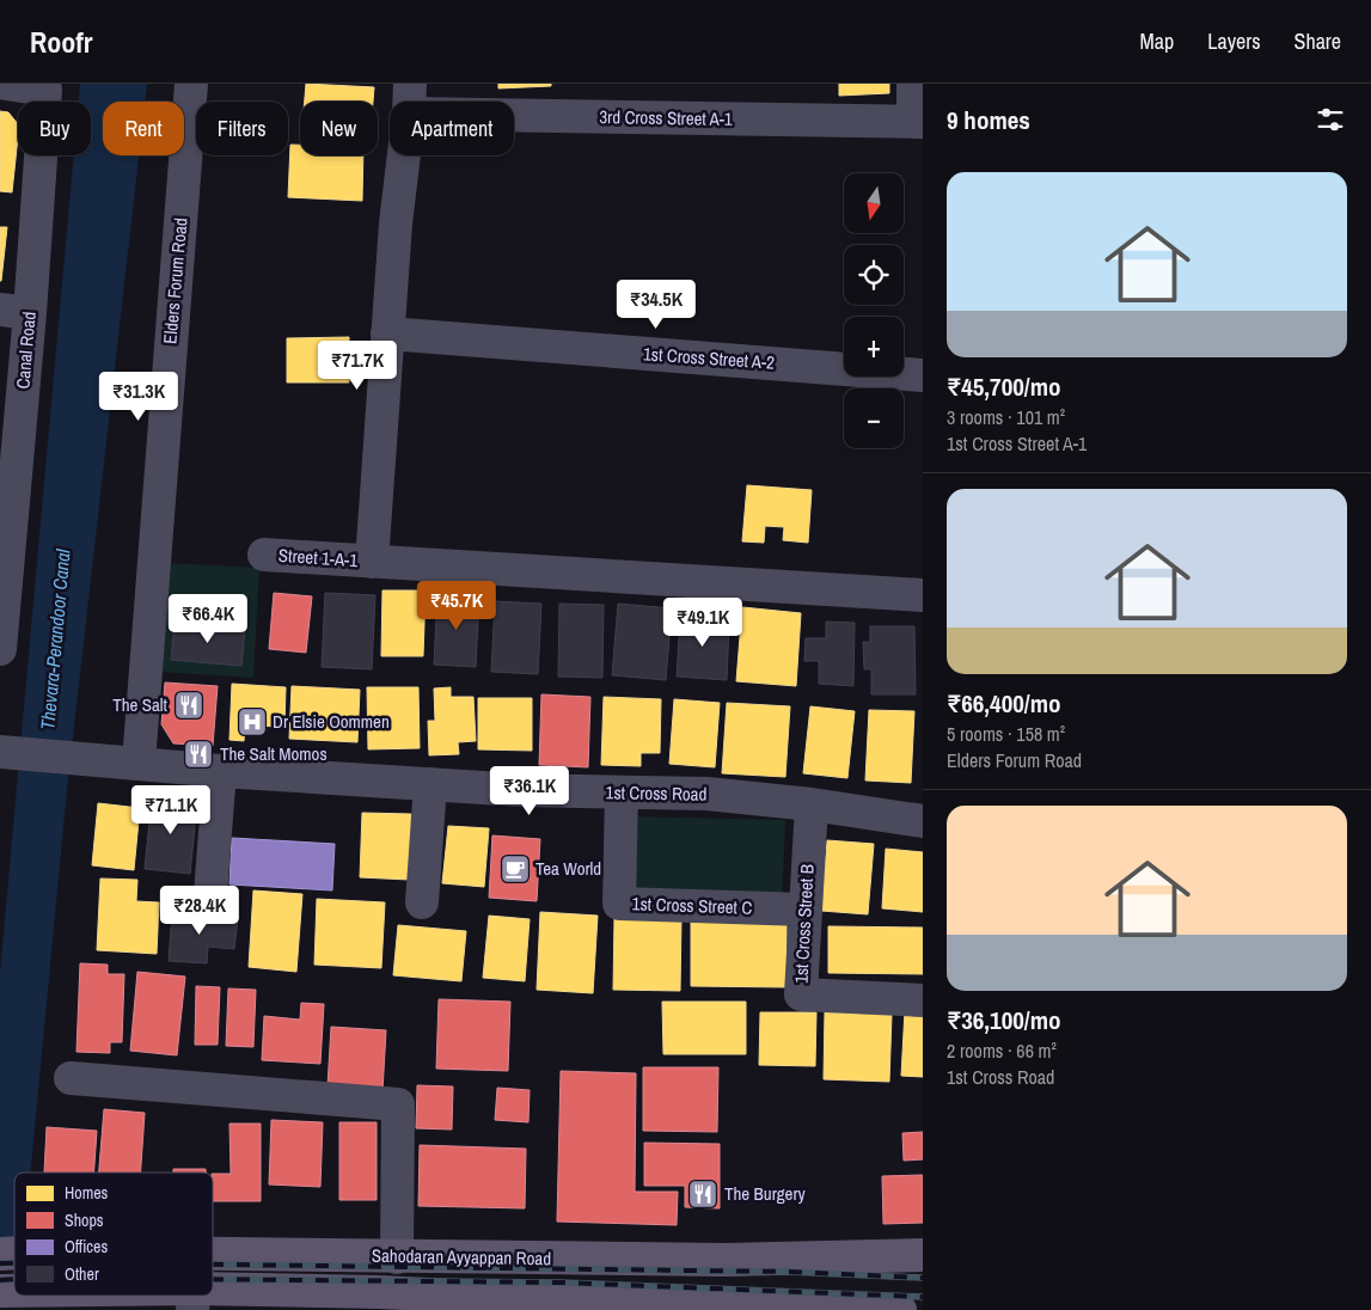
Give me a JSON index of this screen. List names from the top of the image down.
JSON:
{
  "streets": {
    "main road": ["Sahodaran Ayyappan Road"],
    "street": [
      "3rd Cross Street A-1",
      "Elders Forum Road",
      "Canal Road",
      "1st Cross Street A-2",
      "Street 1-A-1",
      "1st Cross Road",
      "1st Cross Street C",
      "1st Cross Street B"
    ]
  },
  "crossings": [
    ["Elders Forum Road", "1st Cross Road"],
    ["1st Cross Road", "1st Cross Street C"],
    ["1st Cross Road", "1st Cross Street B"],
    ["1st Cross Street C", "1st Cross Street B"]
  ],
  "water": ["Thevara-Perandoor Canal"],
  "places": {
    "restaurant": ["The Salt", "The Salt Momos", "The Burgery"],
    "hospital": ["Dr Elsie Oommen"],
    "cafe": ["Tea World"]
  },
  "legend": [
    "Homes",
    "Shops",
    "Offices",
    "Other"
  ],
  "north": "bottom",
  "page": {
    "header": "Roofr",
    "nav": ["Map", "Layers", "Share"],
    "heading": "9 homes",
    "chip": [
      "Buy",
      "Rent",
      "Filters",
      "New",
      "Apartment"
    ],
    "list": [
      {
        "name": "₹45,700/mo",
        "note": "3 rooms · 101 m² · 1st Cross Street A-1"
      },
      {
        "name": "₹66,400/mo",
        "note": "5 rooms · 158 m² · Elders Forum Road"
      },
      {
        "name": "₹36,100/mo",
        "note": "2 rooms · 66 m² · 1st Cross Road"
      }
    ],
    "map_buttons": ["+", "−"],
    "price": [
      "₹34.5K",
      "₹71.7K",
      "₹31.3K",
      "₹45.7K",
      "₹66.4K",
      "₹49.1K",
      "₹36.1K",
      "₹71.1K",
      "₹28.4K"
    ]
  }
}
